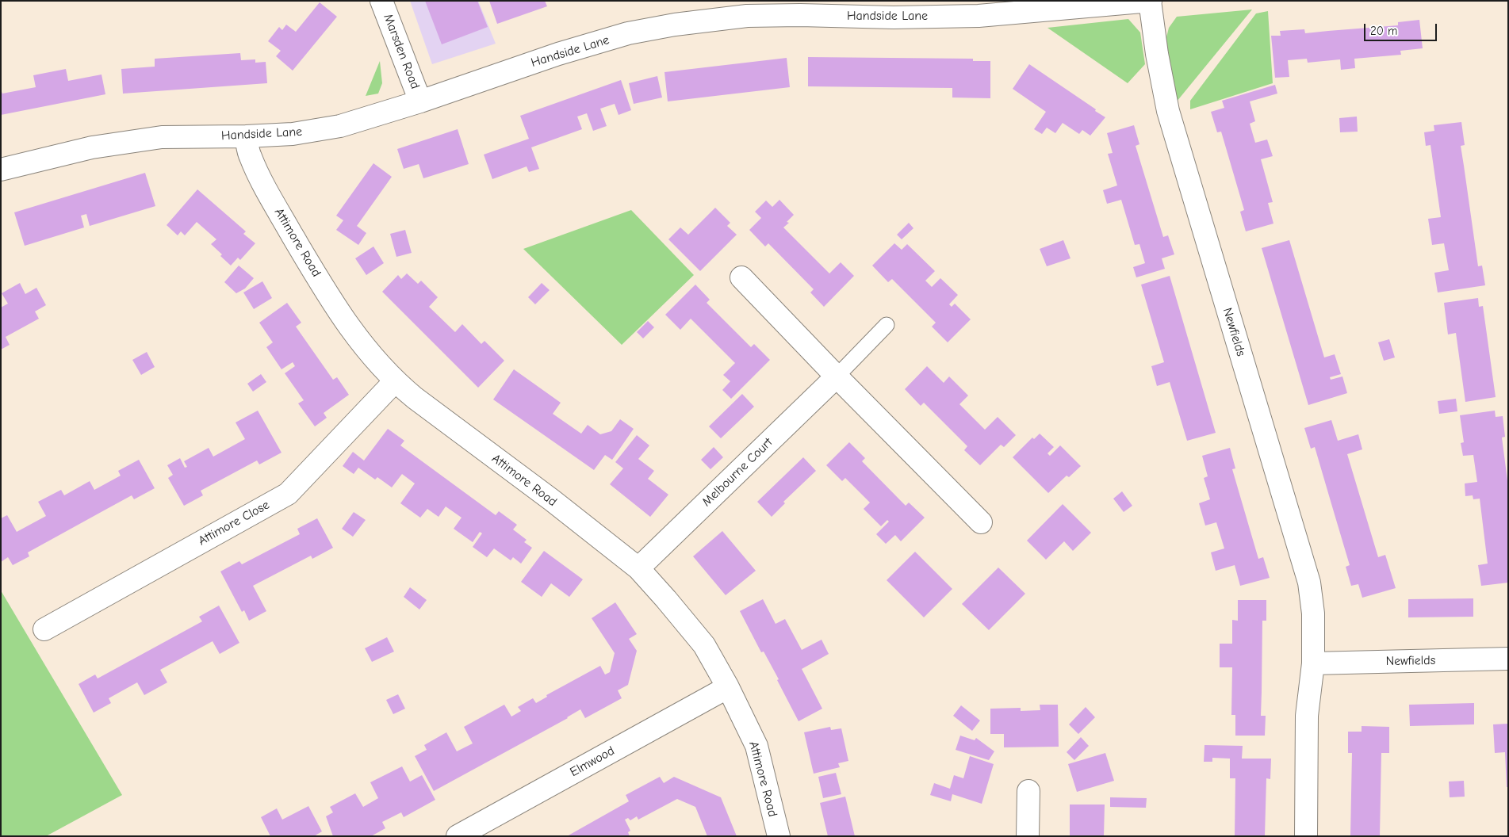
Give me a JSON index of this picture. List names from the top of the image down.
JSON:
{
  "streets": {
    "street": [
      "Handside Lane",
      "Marsden Road",
      "Attimore Road",
      "Newfields",
      "Melbourne Court",
      "Attimore Close",
      "Elmwood"
    ]
  },
  "crossings": [
    ["Handside Lane", "Marsden Road"],
    ["Handside Lane", "Attimore Road"],
    ["Handside Lane", "Newfields"],
    ["Attimore Road", "Melbourne Court"],
    ["Attimore Road", "Attimore Close"],
    ["Attimore Road", "Elmwood"]
  ],
  "scale_bar": "20 m"
}
